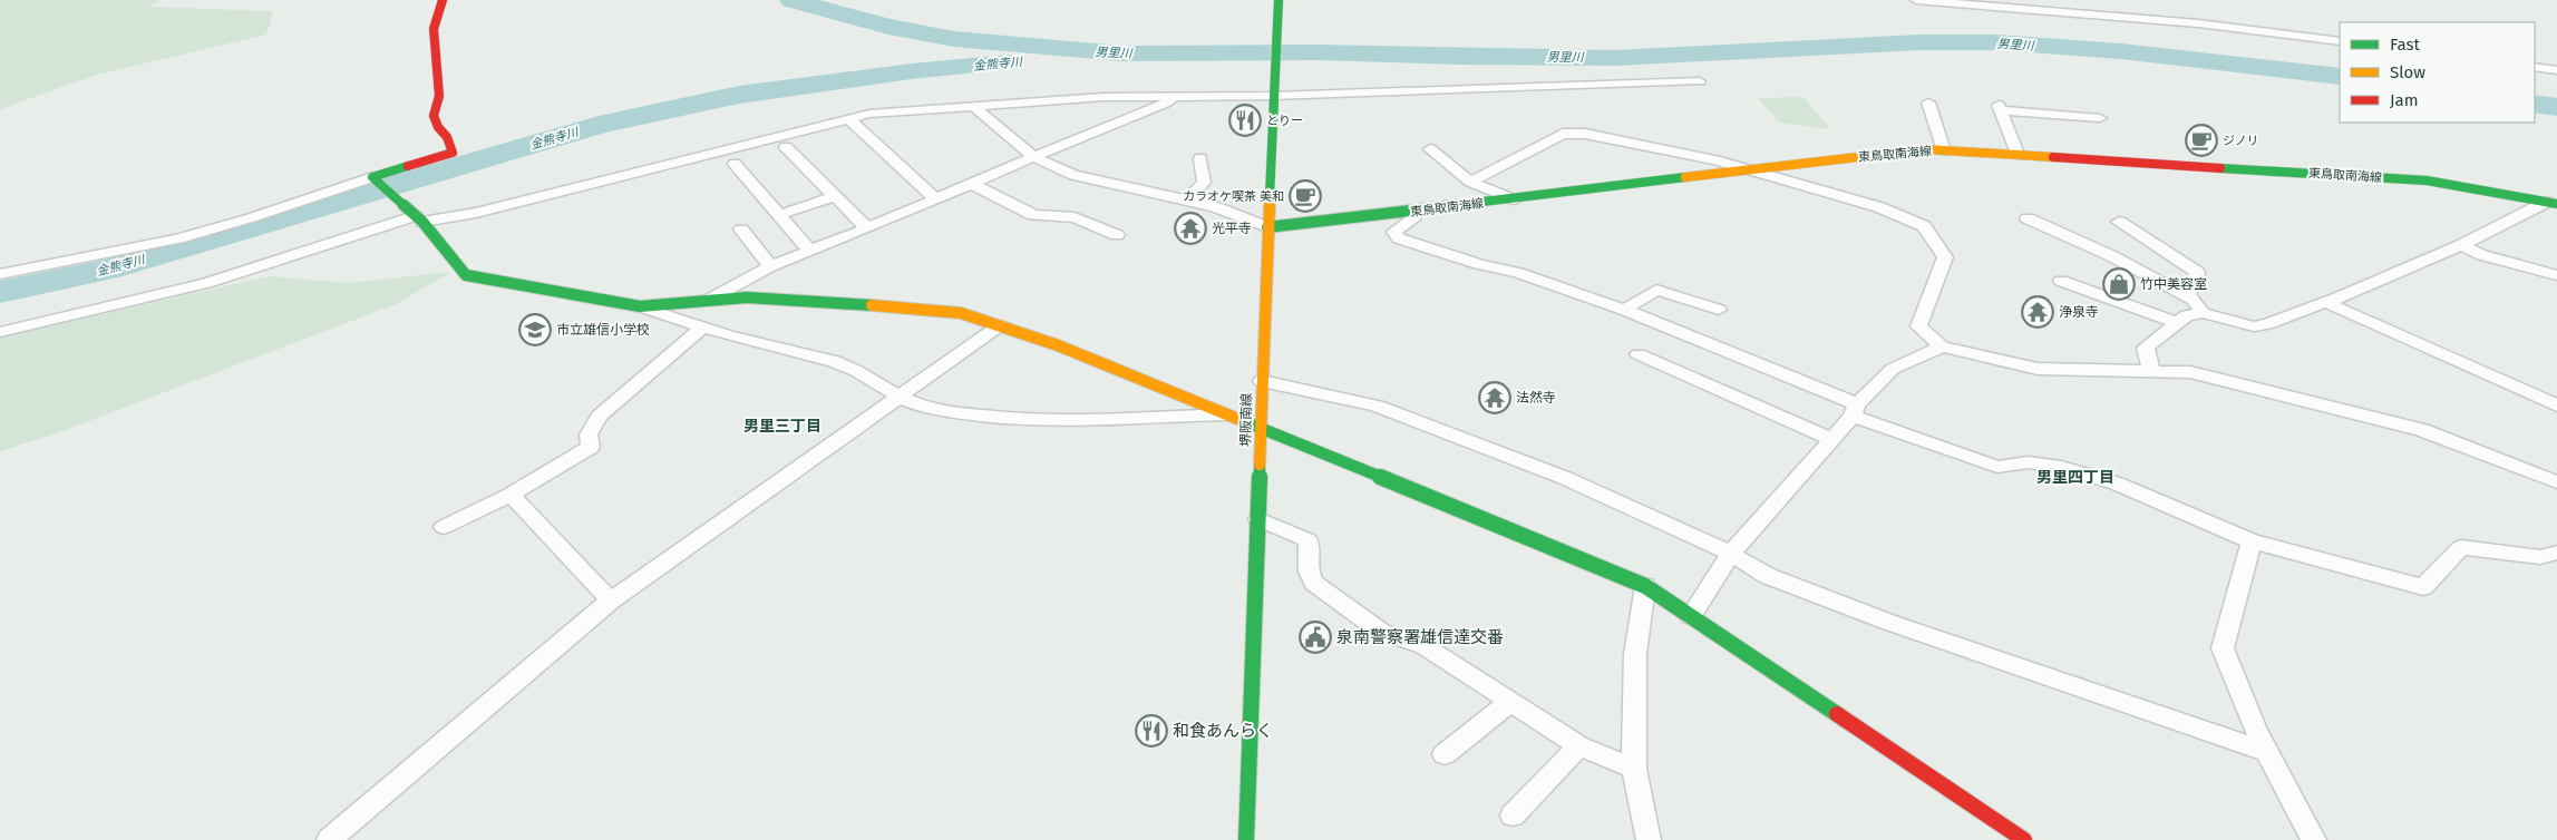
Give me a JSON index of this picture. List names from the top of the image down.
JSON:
{
  "streets": {
    "main road": ["東鳥取南海線", "堺阪南線"]
  },
  "crossings": [
    ["東鳥取南海線", "堺阪南線"]
  ],
  "districts": ["男里三丁目", "男里四丁目"],
  "water": ["男里川", "金熊寺川"],
  "places": {
    "restaurant": ["とりー", "和食あんらく"],
    "cafe": ["ジノリ", "カラオケ喫茶 美和"],
    "temple": ["光平寺", "浄泉寺", "法然寺"],
    "shop": ["竹中美容室"],
    "school or university": ["市立雄信小学校"],
    "public building": ["泉南警察署雄信達交番"]
  },
  "legend": ["Fast", "Slow", "Jam"]
}
